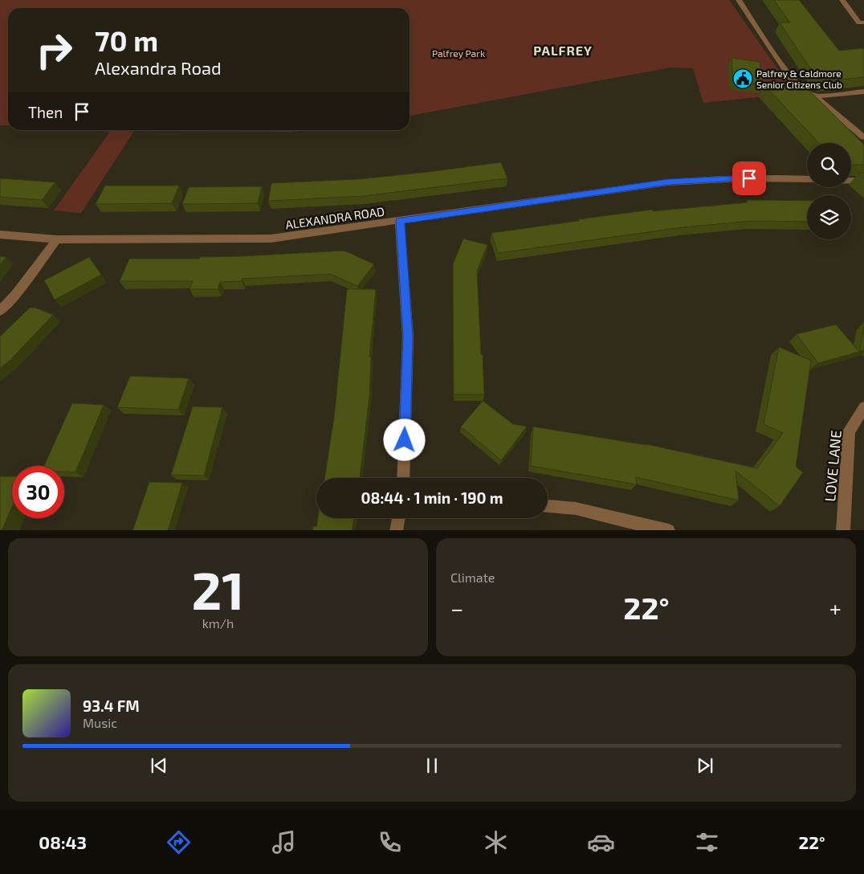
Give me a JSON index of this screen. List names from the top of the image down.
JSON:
{
  "streets": {
    "street": ["ALEXANDRA ROAD", "LOVE LANE"]
  },
  "districts": ["PALFREY"],
  "parks": ["Palfrey Park"],
  "places": {
    "public building": ["Palfrey & Caldmore Senior Citizens Club"]
  },
  "page": {
    "turn": ["70 m", "Alexandra Road"],
    "then": "Then",
    "limit": "30",
    "trip": "08:44 · 1 min · 190 m",
    "tile": [
      ["21", "km/h"],
      "Climate"
    ],
    "heat": ["−", "22°", "+"],
    "song": ["93.4 FM", "Music"],
    "tabs": ["08:43", "22°"]
  }
}
